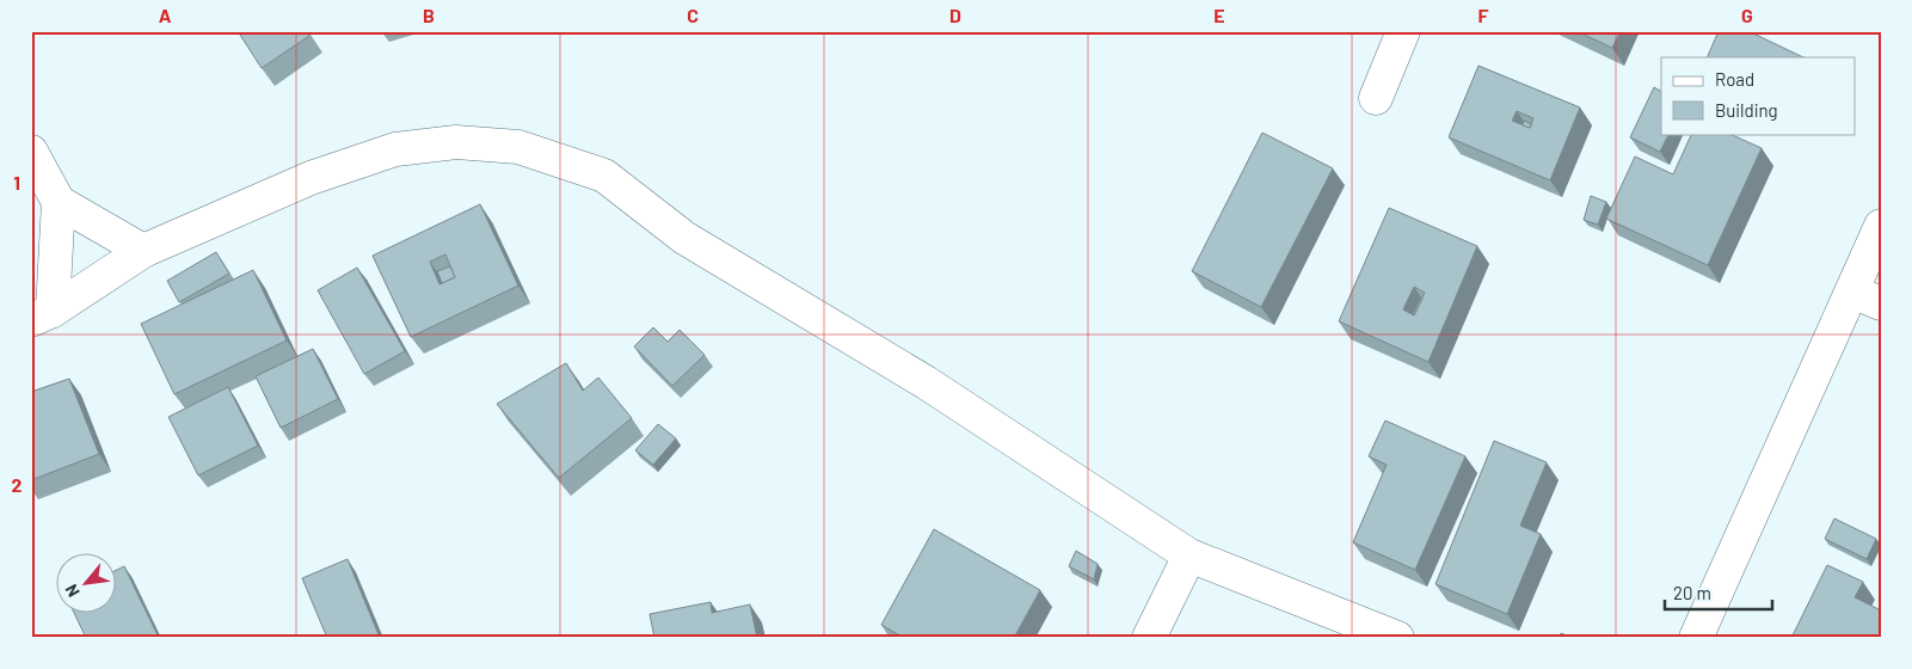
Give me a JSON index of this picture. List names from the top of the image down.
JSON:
{
  "legend": ["Road", "Building"],
  "scale_bar": "20 m",
  "north": "bottom left",
  "grid": {
    "columns": [
      "A",
      "B",
      "C",
      "D",
      "E",
      "F",
      "G"
    ],
    "rows": ["1", "2"]
  }
}
